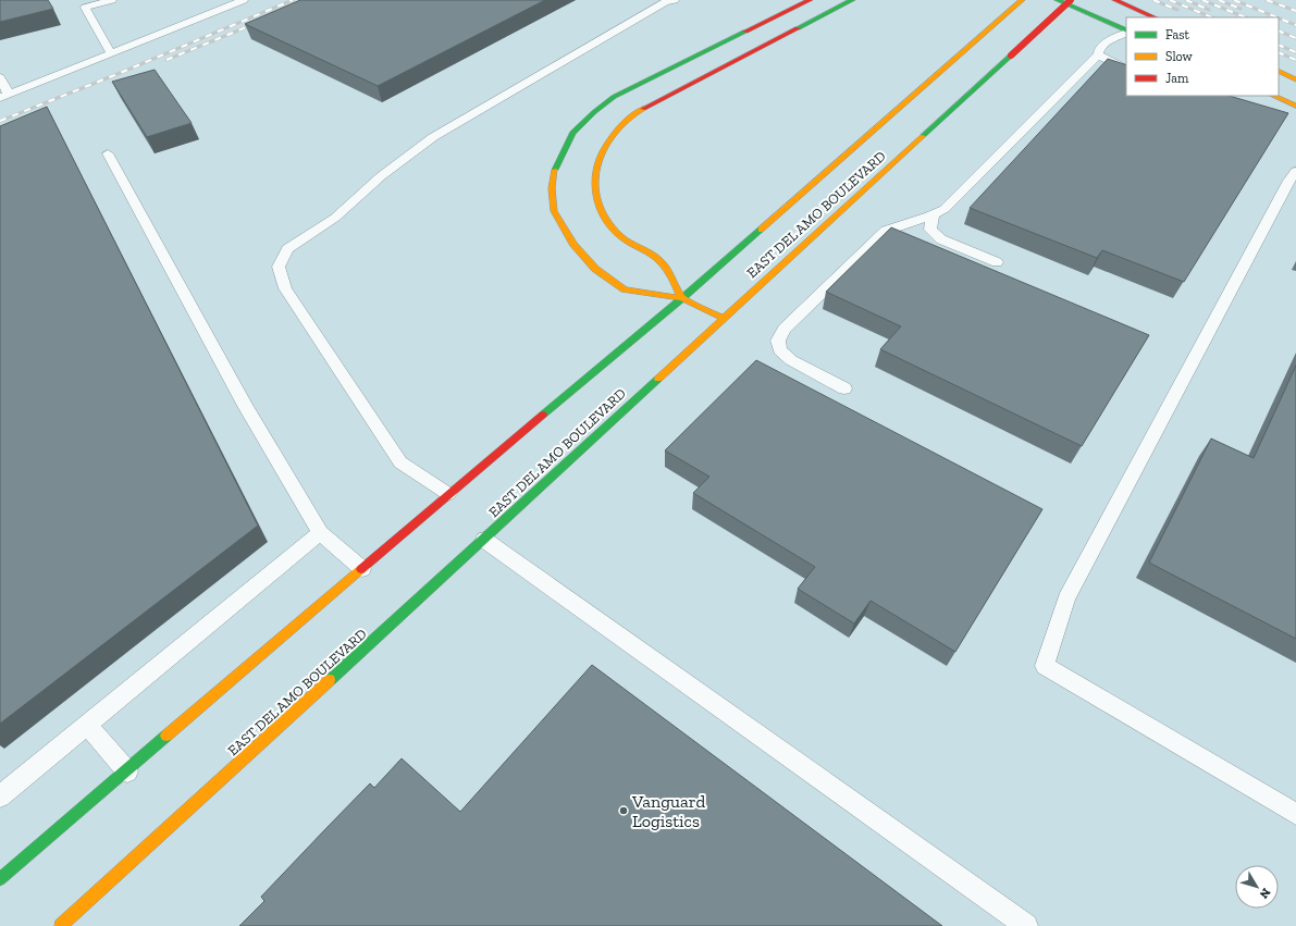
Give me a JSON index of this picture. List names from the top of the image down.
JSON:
{
  "streets": {
    "main road": ["EAST DEL AMO BOULEVARD"]
  },
  "places": ["Vanguard Logistics"],
  "legend": ["Fast", "Slow", "Jam"],
  "north": "bottom right"
}
